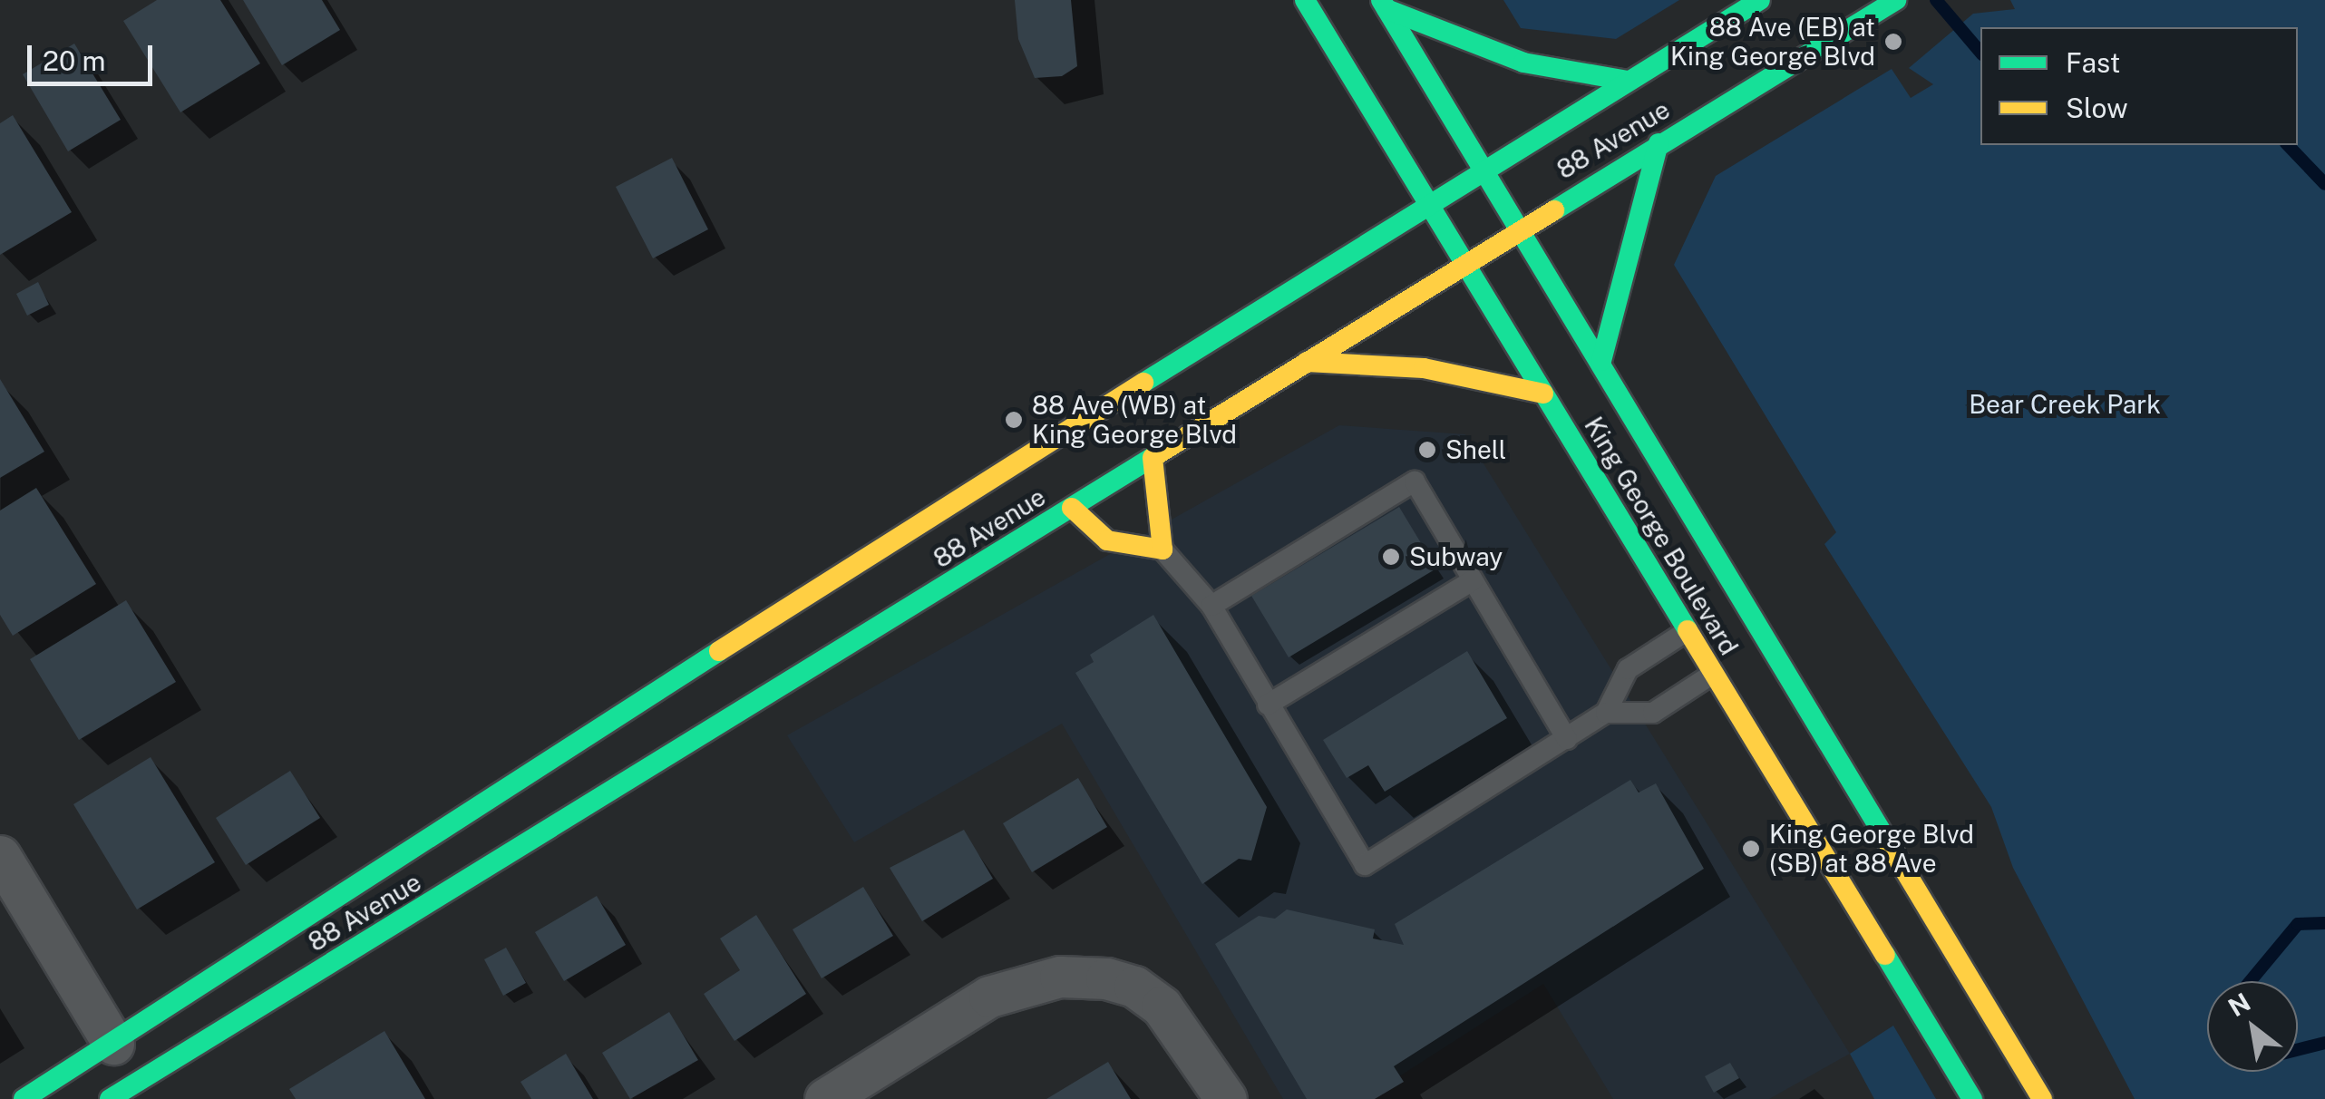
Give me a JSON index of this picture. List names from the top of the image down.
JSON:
{
  "streets": {
    "main road": ["88 Avenue", "King George Boulevard"]
  },
  "crossings": [
    ["88 Avenue", "King George Boulevard"]
  ],
  "parks": ["Bear Creek Park"],
  "places": [
    "88 Ave (EB) at King George Blvd",
    "88 Ave (WB) at King George Blvd",
    "Shell",
    "Subway",
    "King George Blvd (SB) at 88 Ave"
  ],
  "legend": ["Fast", "Slow"],
  "scale_bar": "20 m",
  "north": "top left"
}
